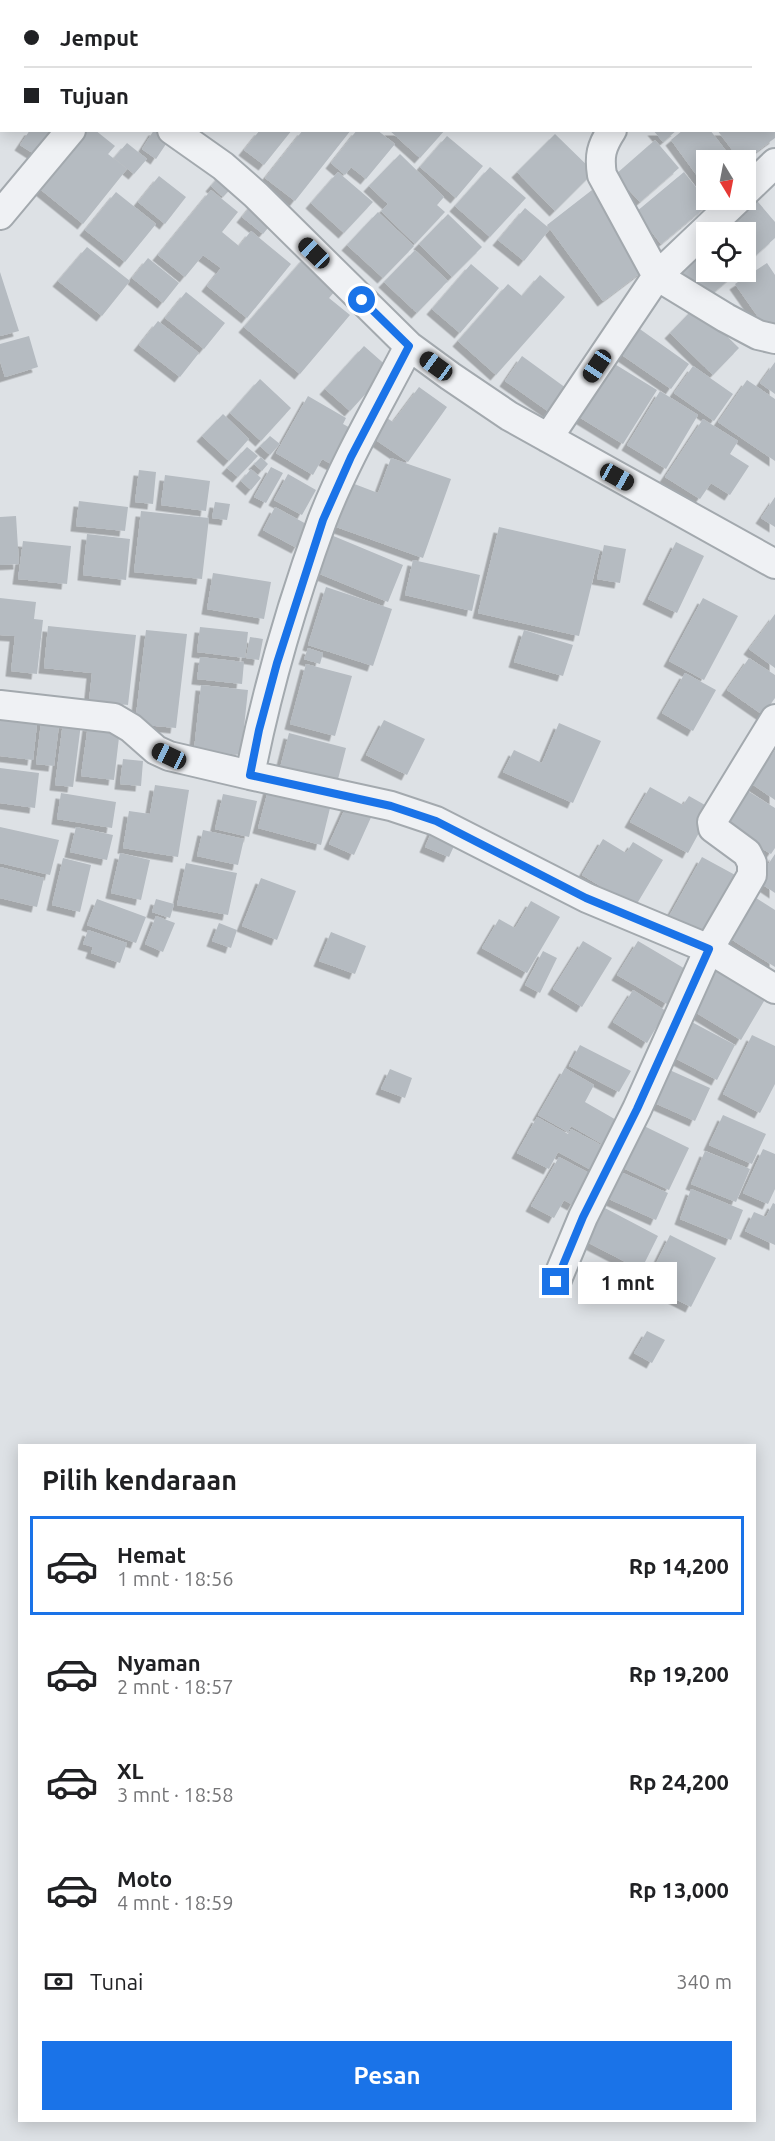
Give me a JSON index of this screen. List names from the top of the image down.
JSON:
{
  "north": "bottom",
  "page": {
    "banner": ["Jemput", "Tujuan"],
    "bubble": "1 mnt",
    "heading": "Pilih kendaraan",
    "list": [
      {
        "name": "Hemat",
        "note": "1 mnt · 18:56",
        "value": "Rp 14,200"
      },
      {
        "name": "Nyaman",
        "note": "2 mnt · 18:57",
        "value": "Rp 19,200"
      },
      {
        "name": "XL",
        "note": "3 mnt · 18:58",
        "value": "Rp 24,200"
      },
      {
        "name": "Moto",
        "note": "4 mnt · 18:59",
        "value": "Rp 13,000"
      }
    ],
    "pay": ["Tunai", "340 m"],
    "buttons": "Pesan"
  }
}
